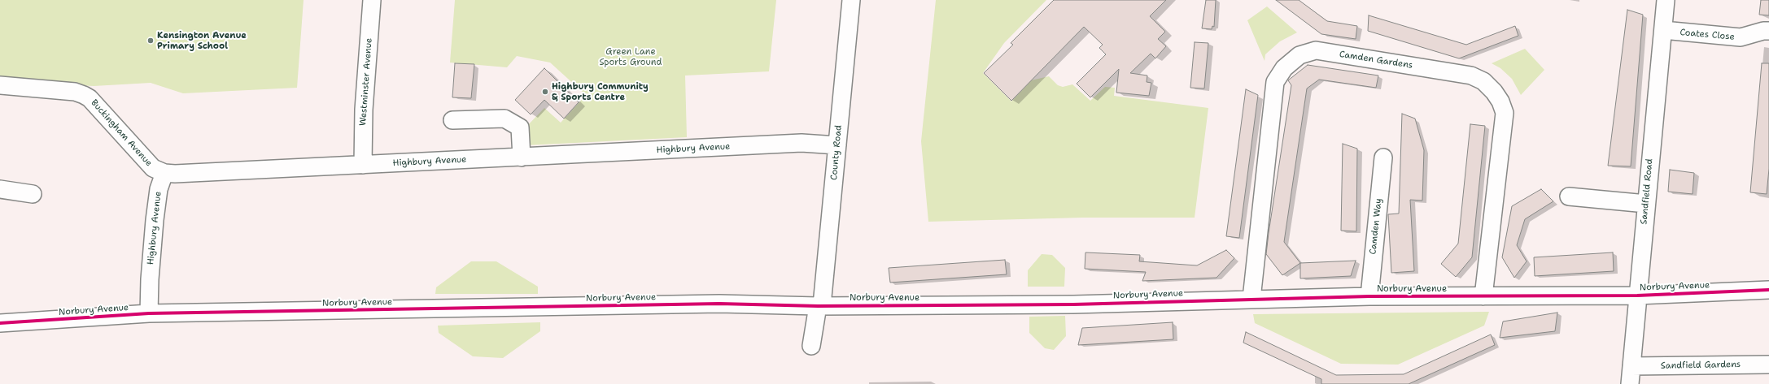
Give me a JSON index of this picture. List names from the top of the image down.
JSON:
{
  "streets": {
    "street": [
      "Coates Close",
      "Camden Gardens",
      "Westminster Avenue",
      "Buckingham Avenue",
      "Highbury Avenue",
      "County Road",
      "Sandfield Road",
      "Camden Way",
      "Norbury Avenue",
      "Sandfield Gardens"
    ]
  },
  "crossings": [
    ["Coates Close", "Sandfield Road"],
    ["Camden Gardens", "Norbury Avenue"],
    ["Westminster Avenue", "Highbury Avenue"],
    ["Buckingham Avenue", "Highbury Avenue"],
    ["Highbury Avenue", "County Road"],
    ["Highbury Avenue", "Norbury Avenue"],
    ["County Road", "Norbury Avenue"],
    ["Sandfield Road", "Norbury Avenue"],
    ["Sandfield Road", "Sandfield Gardens"],
    ["Camden Way", "Norbury Avenue"]
  ],
  "parks": ["Green Lane Sports Ground"],
  "places": ["Kensington Avenue Primary School", "Highbury Community & Sports Centre"]
}
